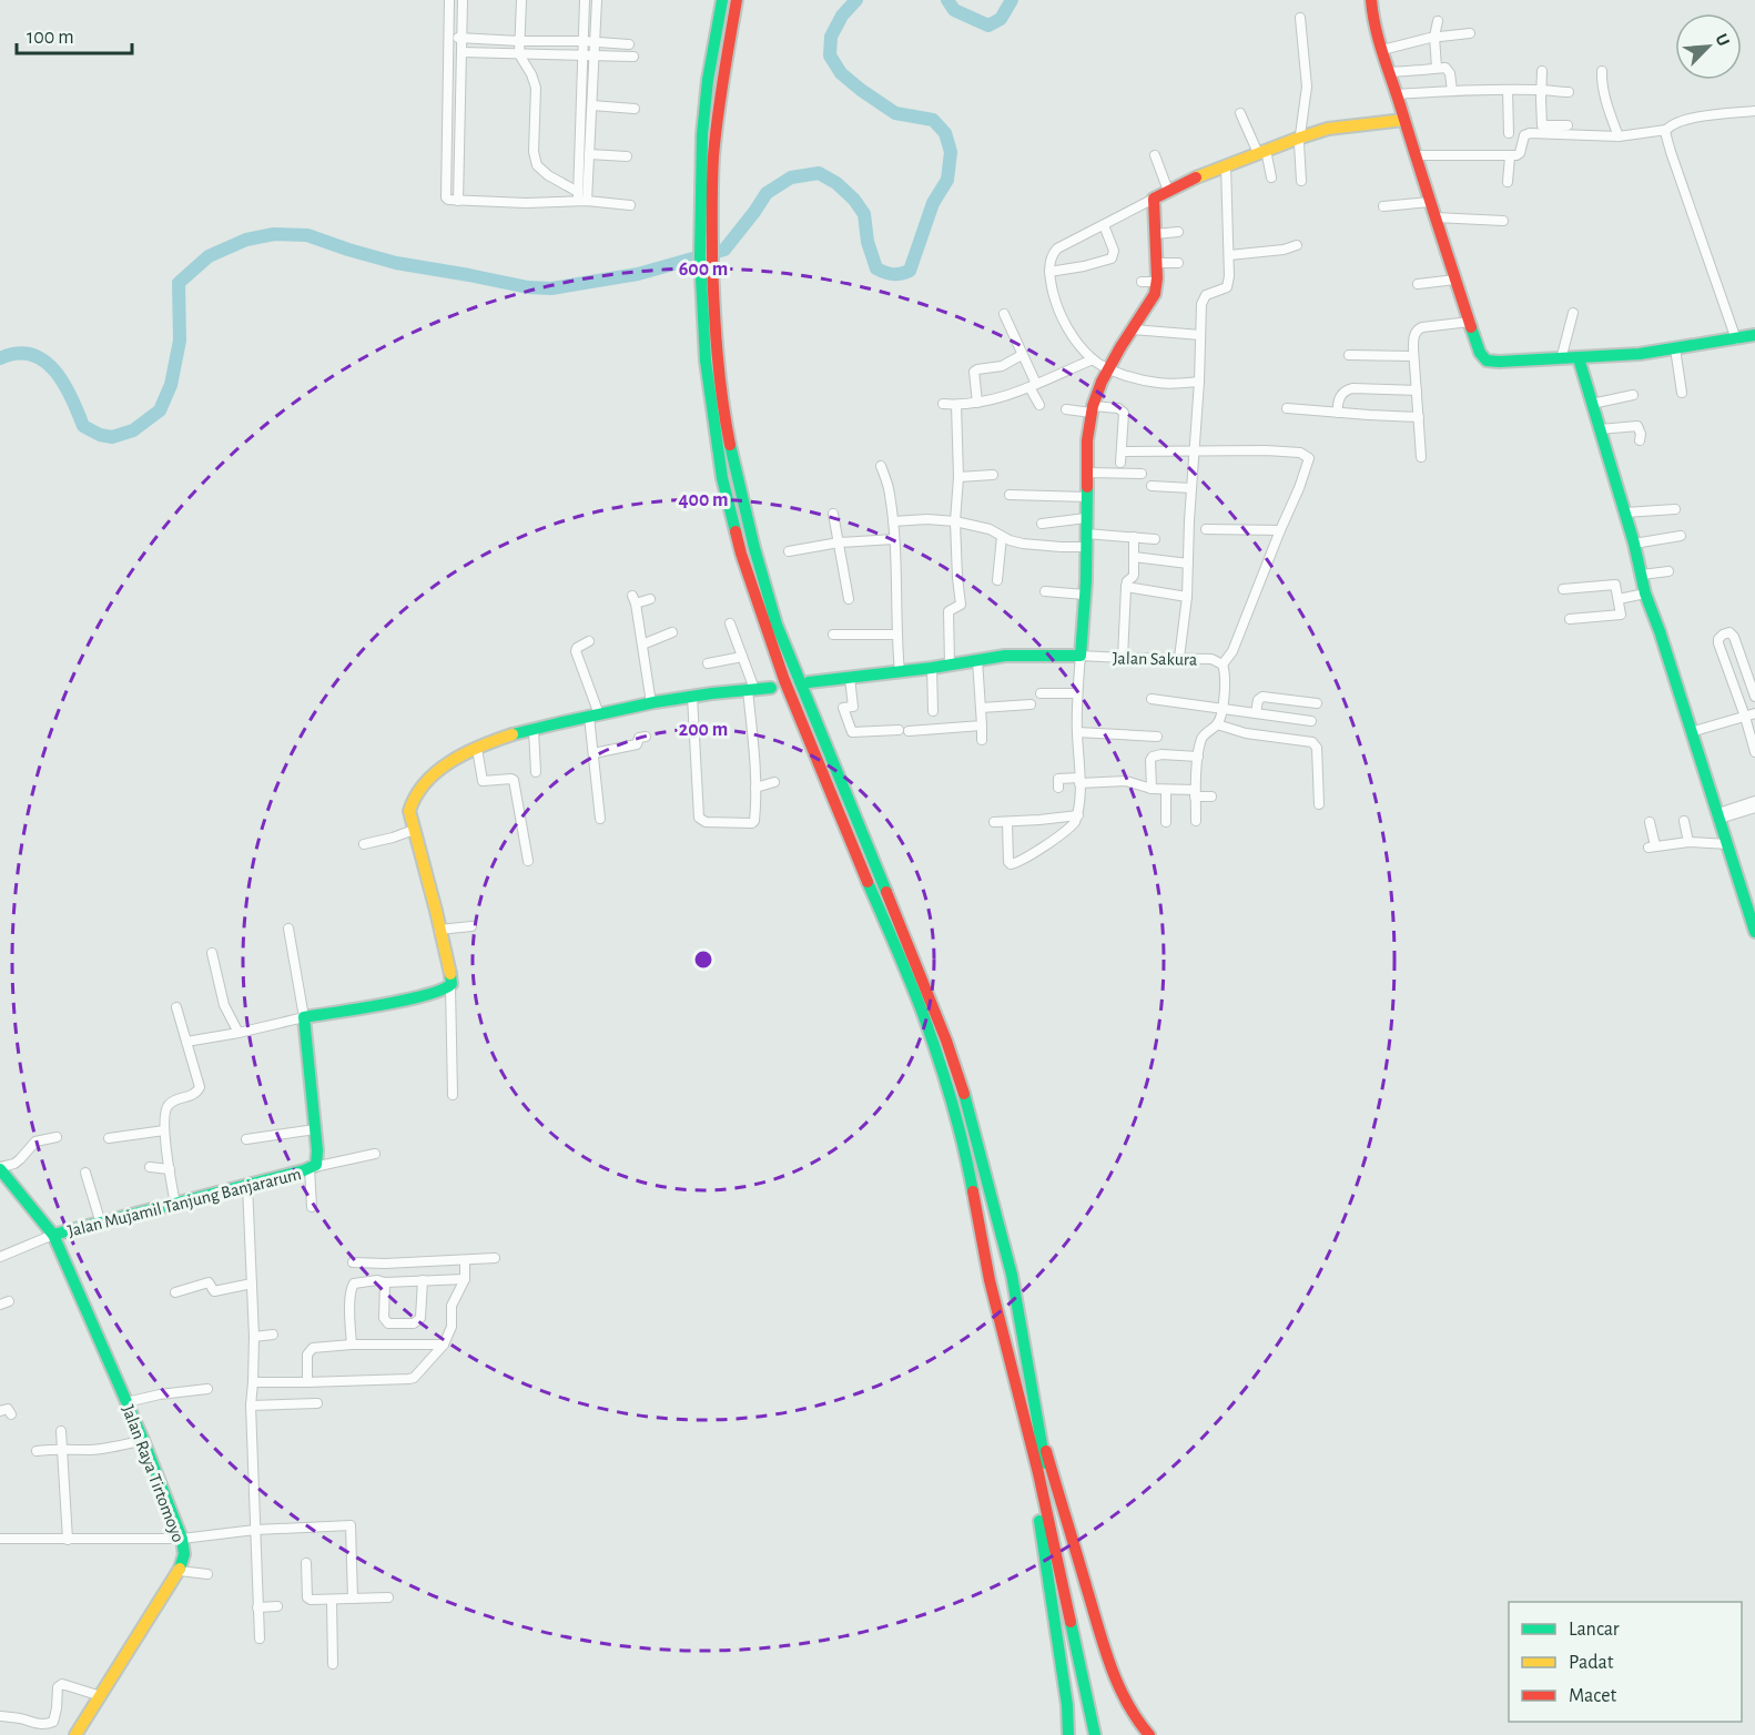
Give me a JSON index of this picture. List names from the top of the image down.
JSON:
{
  "streets": {
    "main road": ["Jalan Mujamil Tanjung Banjararum", "Jalan Raya Tirtomoyo"],
    "street": ["Jalan Sakura"]
  },
  "crossings": [
    ["Jalan Mujamil Tanjung Banjararum", "Jalan Raya Tirtomoyo"]
  ],
  "legend": ["Lancar", "Padat", "Macet"],
  "scale_bar": "100 m",
  "north": "top right",
  "rings": ["600 m", "400 m", "200 m"]
}
